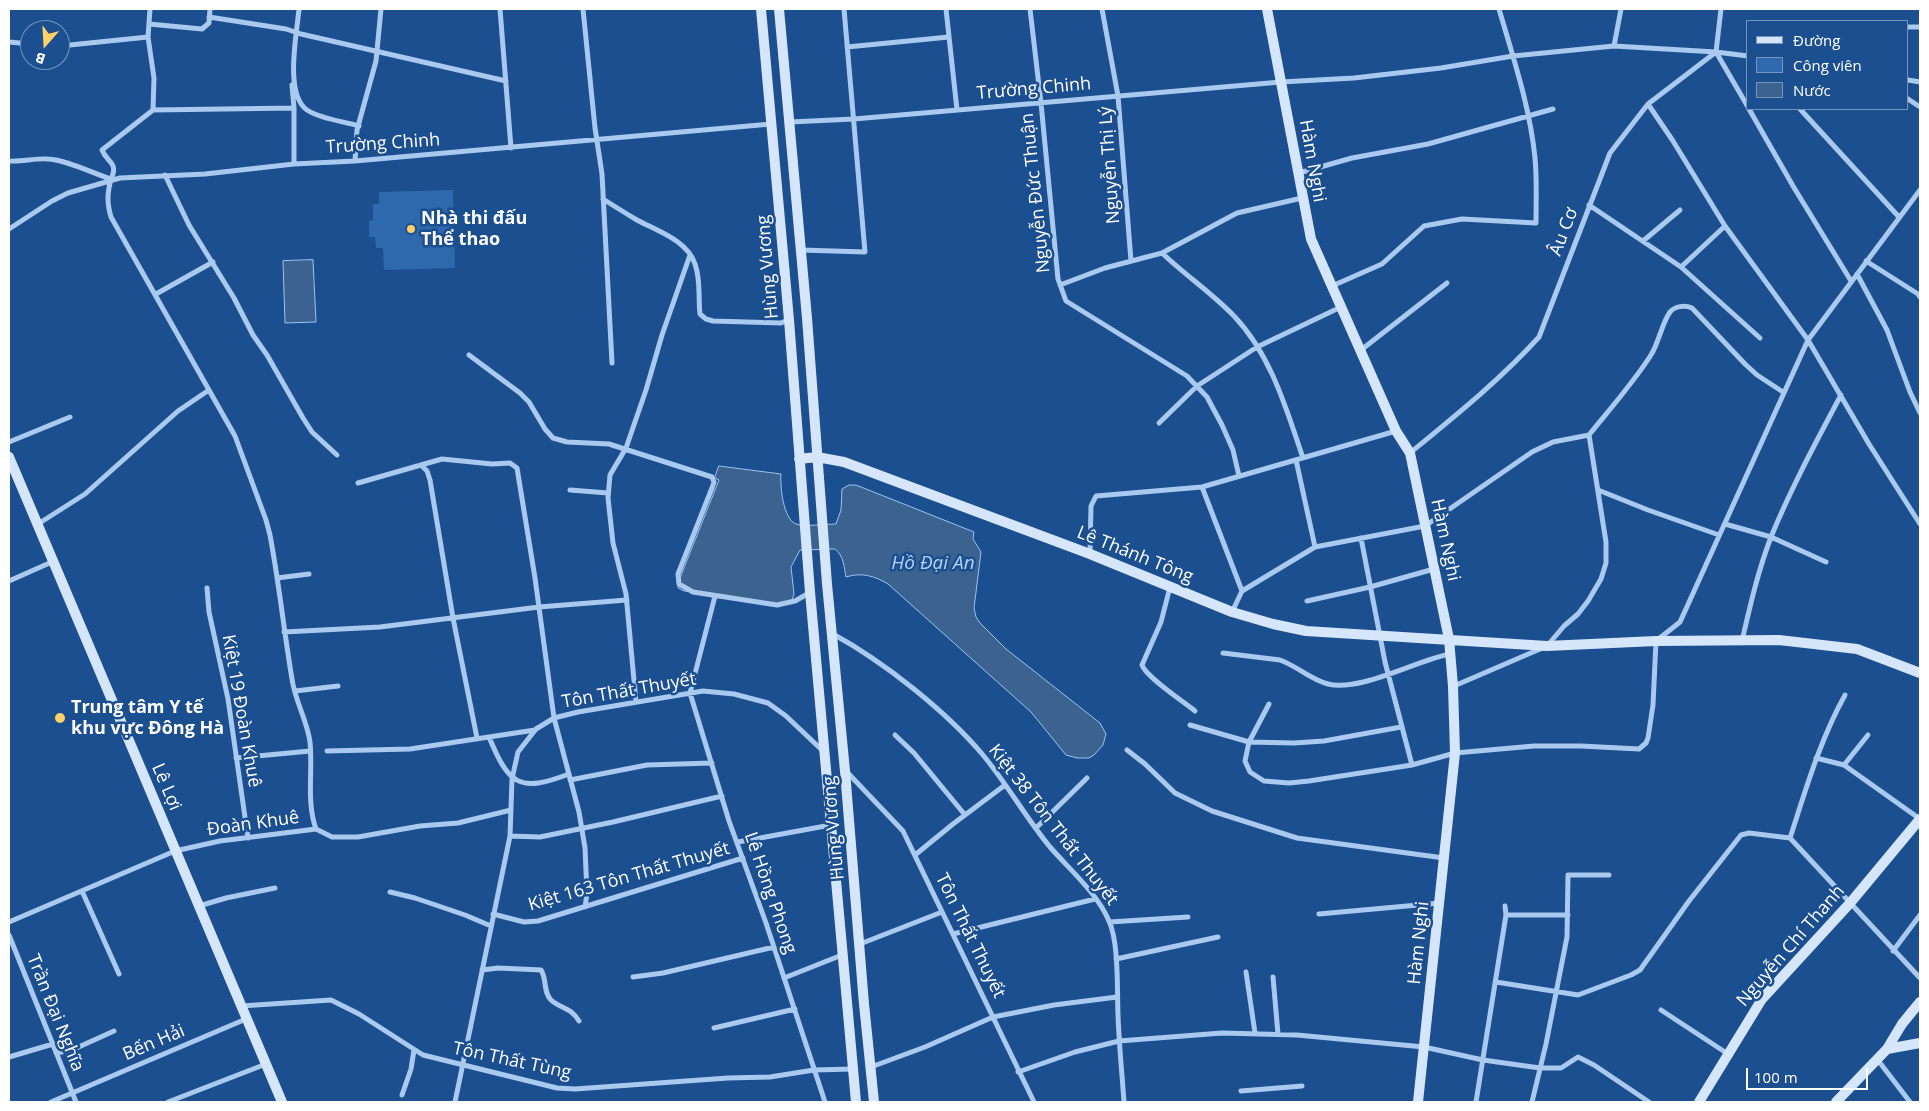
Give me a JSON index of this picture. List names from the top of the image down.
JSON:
{
  "streets": {
    "street": [
      "Trường Chinh",
      "Hàm Nghi",
      "Nguyễn Thị Lý",
      "Nguyễn Đức Thuận",
      "Âu Cơ",
      "Hùng Vương",
      "Lê Thánh Tông",
      "Tôn Thất Thuyết",
      "Kiệt 19 Đoàn Khuê",
      "Lê Lợi",
      "Đoàn Khuê",
      "Kiệt 38 Tôn Thất Thuyết",
      "Kiệt 163 Tôn Thất Thuyết",
      "Lê Hồng Phong",
      "Nguyễn Chí Thanh",
      "Trần Đại Nghĩa",
      "Bến Hải",
      "Tôn Thất Tùng"
    ]
  },
  "crossings": [
    ["Trường Chinh", "Hàm Nghi"],
    ["Trường Chinh", "Nguyễn Thị Lý"],
    ["Trường Chinh", "Nguyễn Đức Thuận"],
    ["Trường Chinh", "Âu Cơ"],
    ["Trường Chinh", "Hùng Vương"],
    ["Hàm Nghi", "Âu Cơ"],
    ["Hàm Nghi", "Lê Thánh Tông"],
    ["Hùng Vương", "Lê Thánh Tông"],
    ["Hùng Vương", "Tôn Thất Thuyết"],
    ["Hùng Vương", "Kiệt 38 Tôn Thất Thuyết"],
    ["Hùng Vương", "Tôn Thất Tùng"],
    ["Tôn Thất Thuyết", "Đoàn Khuê"],
    ["Tôn Thất Thuyết", "Kiệt 163 Tôn Thất Thuyết"],
    ["Tôn Thất Thuyết", "Lê Hồng Phong"],
    ["Tôn Thất Thuyết", "Tôn Thất Tùng"],
    ["Kiệt 19 Đoàn Khuê", "Đoàn Khuê"],
    ["Lê Lợi", "Đoàn Khuê"],
    ["Lê Lợi", "Bến Hải"],
    ["Lê Lợi", "Tôn Thất Tùng"],
    ["Kiệt 163 Tôn Thất Thuyết", "Lê Hồng Phong"],
    ["Lê Hồng Phong", "Tôn Thất Tùng"],
    ["Trần Đại Nghĩa", "Bến Hải"]
  ],
  "water": ["Hồ Đại An"],
  "places": ["Nhà thi đấu Thể thao", "Trung tâm Y tế khu vực Đông Hà"],
  "legend": ["Đường", "Công viên", "Nước"],
  "scale_bar": "100 m",
  "north": "bottom"
}
